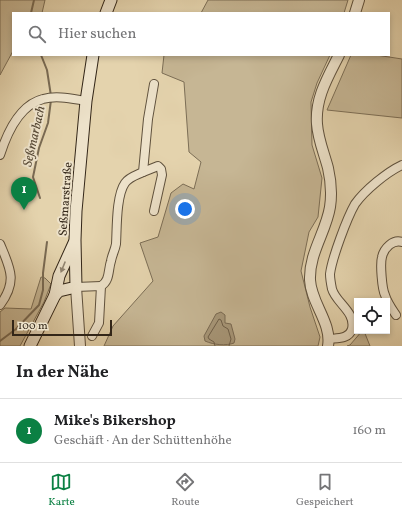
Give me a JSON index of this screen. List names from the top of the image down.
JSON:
{
  "streets": {
    "main road": ["Seßmarstraße"]
  },
  "water": ["Seßmarbach"],
  "scale_bar": "100 m",
  "page": {
    "search": "Hier suchen",
    "pins": "1",
    "scale": "100 m",
    "heading": "In der Nähe",
    "list": [
      {
        "mark": "1",
        "name": "Mike's Bikershop",
        "note": "Geschäft · An der Schüttenhöhe",
        "value": "160 m"
      }
    ],
    "nav": ["Karte", "Route", "Gespeichert"]
  }
}
